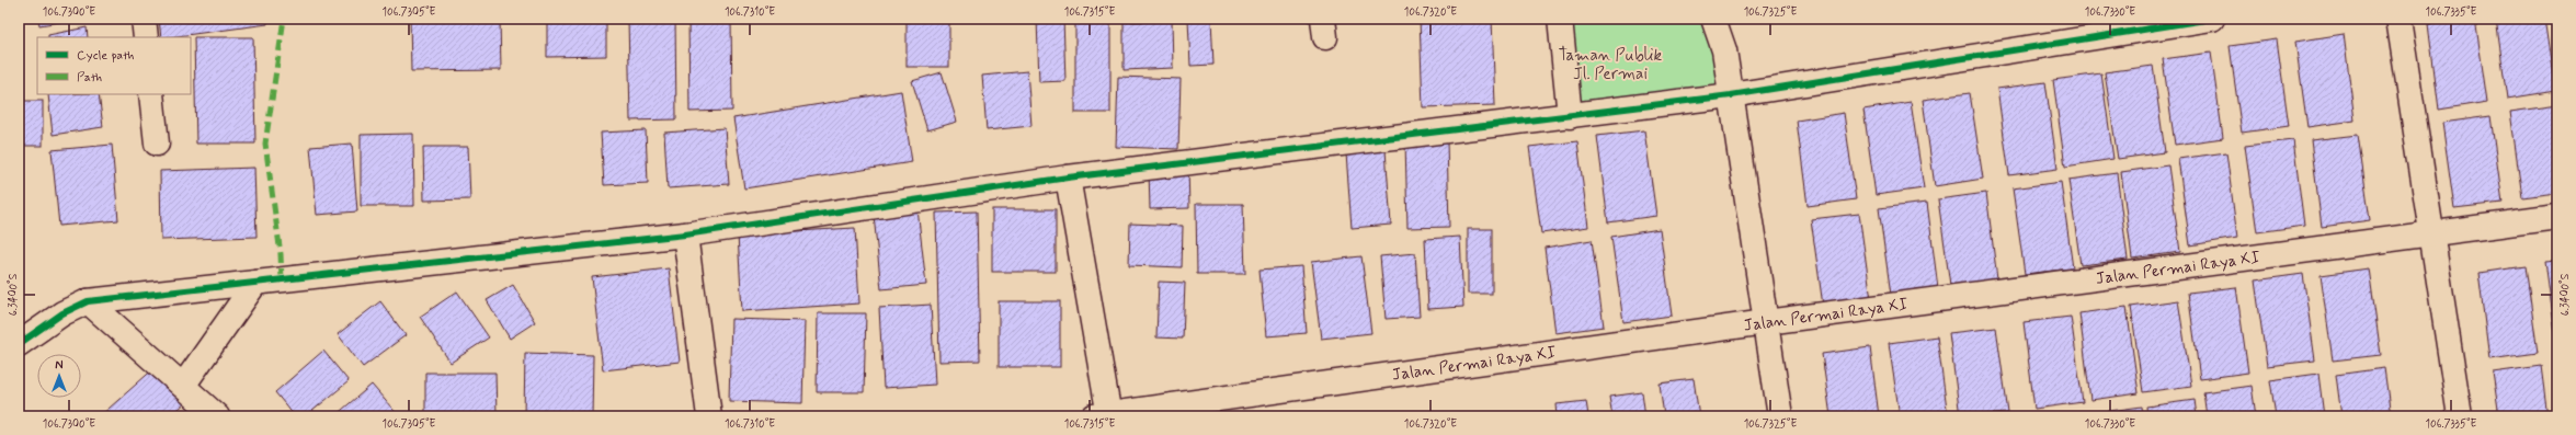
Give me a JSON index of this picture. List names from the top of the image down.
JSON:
{
  "streets": {
    "street": ["Jalan Permai Raya XI"]
  },
  "parks": ["Taman Publik Jl. Permai"],
  "legend": ["Cycle path", "Path"],
  "north": "top",
  "coordinates": [
    "106.7300°E",
    "106.7305°E",
    "106.7310°E",
    "106.7315°E",
    "106.7320°E",
    "106.7325°E",
    "106.7330°E",
    "106.7335°E",
    "6.3400°S"
  ]
}
